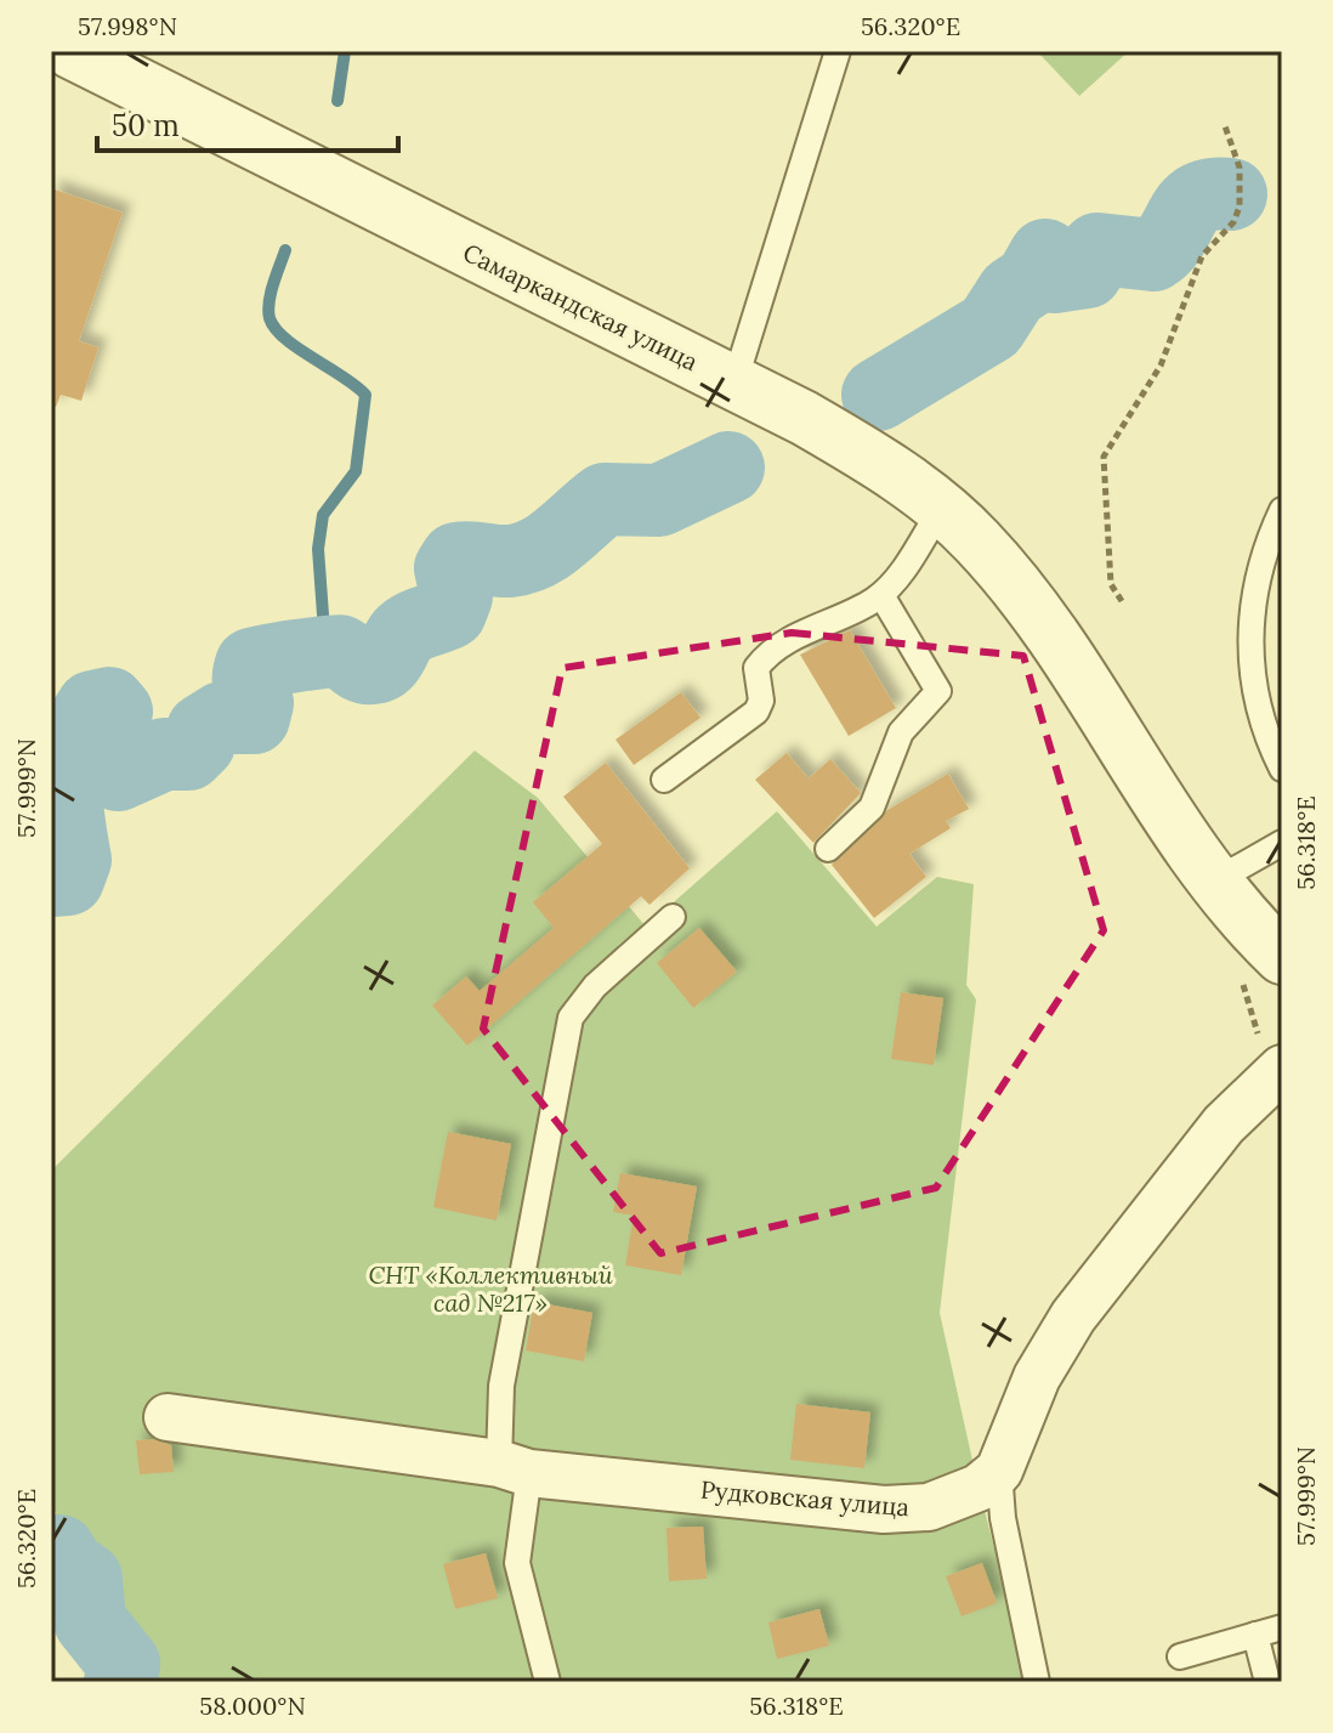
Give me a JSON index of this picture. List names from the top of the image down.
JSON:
{
  "streets": {
    "street": ["Самаркандская улица", "Рудковская улица"]
  },
  "parks": ["СНТ «Коллективный сад №217»"],
  "scale_bar": "50 m",
  "coordinates": [
    "57.998°N",
    "56.320°E",
    "57.999°N",
    "56.318°E",
    "58.000°N"
  ]
}
